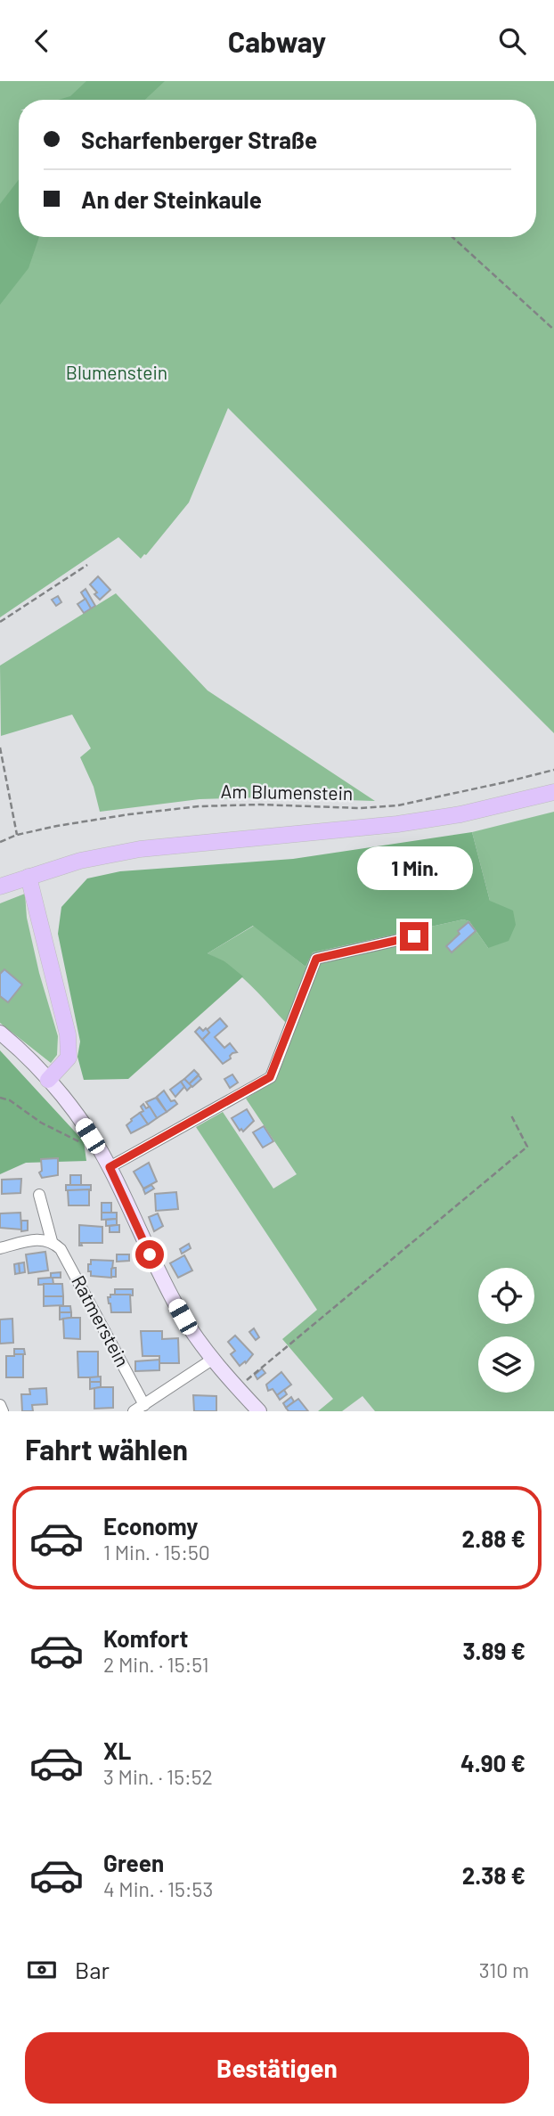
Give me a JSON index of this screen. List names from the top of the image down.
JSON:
{
  "streets": {
    "street": ["Ratmerstein"],
    "path": ["Am Blumenstein"]
  },
  "parks": ["Blumenstein"],
  "page": {
    "header": "Cabway",
    "banner": ["Scharfenberger Straße", "An der Steinkaule"],
    "bubble": "1 Min.",
    "heading": "Fahrt wählen",
    "list": [
      {
        "name": "Economy",
        "note": "1 Min. · 15:50",
        "value": "2.88 €"
      },
      {
        "name": "Komfort",
        "note": "2 Min. · 15:51",
        "value": "3.89 €"
      },
      {
        "name": "XL",
        "note": "3 Min. · 15:52",
        "value": "4.90 €"
      },
      {
        "name": "Green",
        "note": "4 Min. · 15:53",
        "value": "2.38 €"
      }
    ],
    "pay": ["Bar", "310 m"],
    "buttons": "Bestätigen"
  }
}
